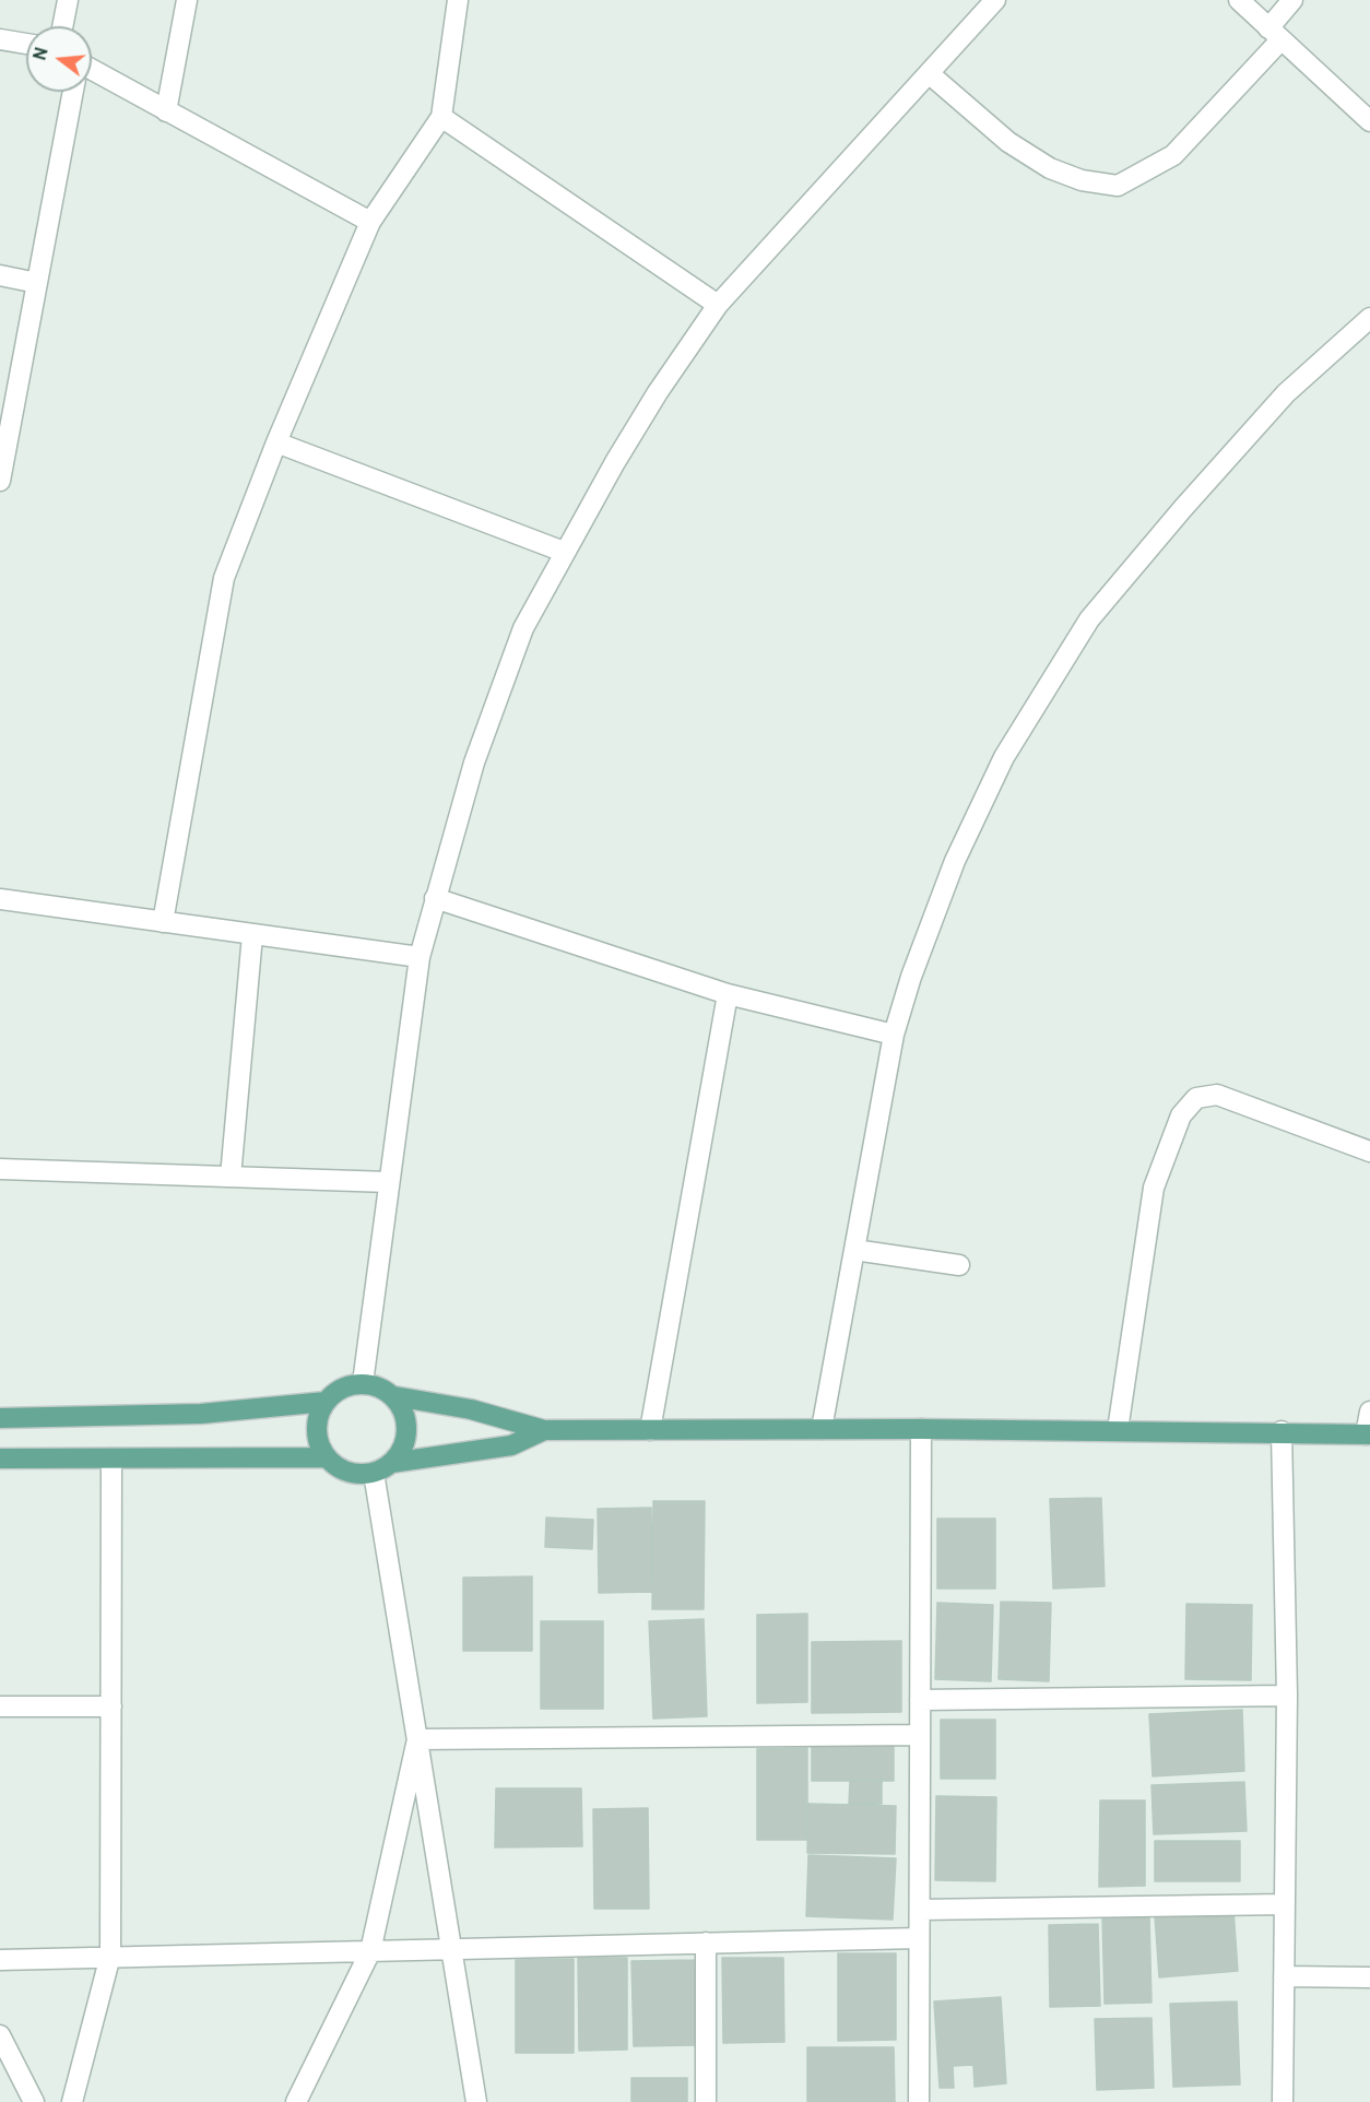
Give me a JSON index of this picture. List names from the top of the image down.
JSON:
{
  "north": "left"
}
